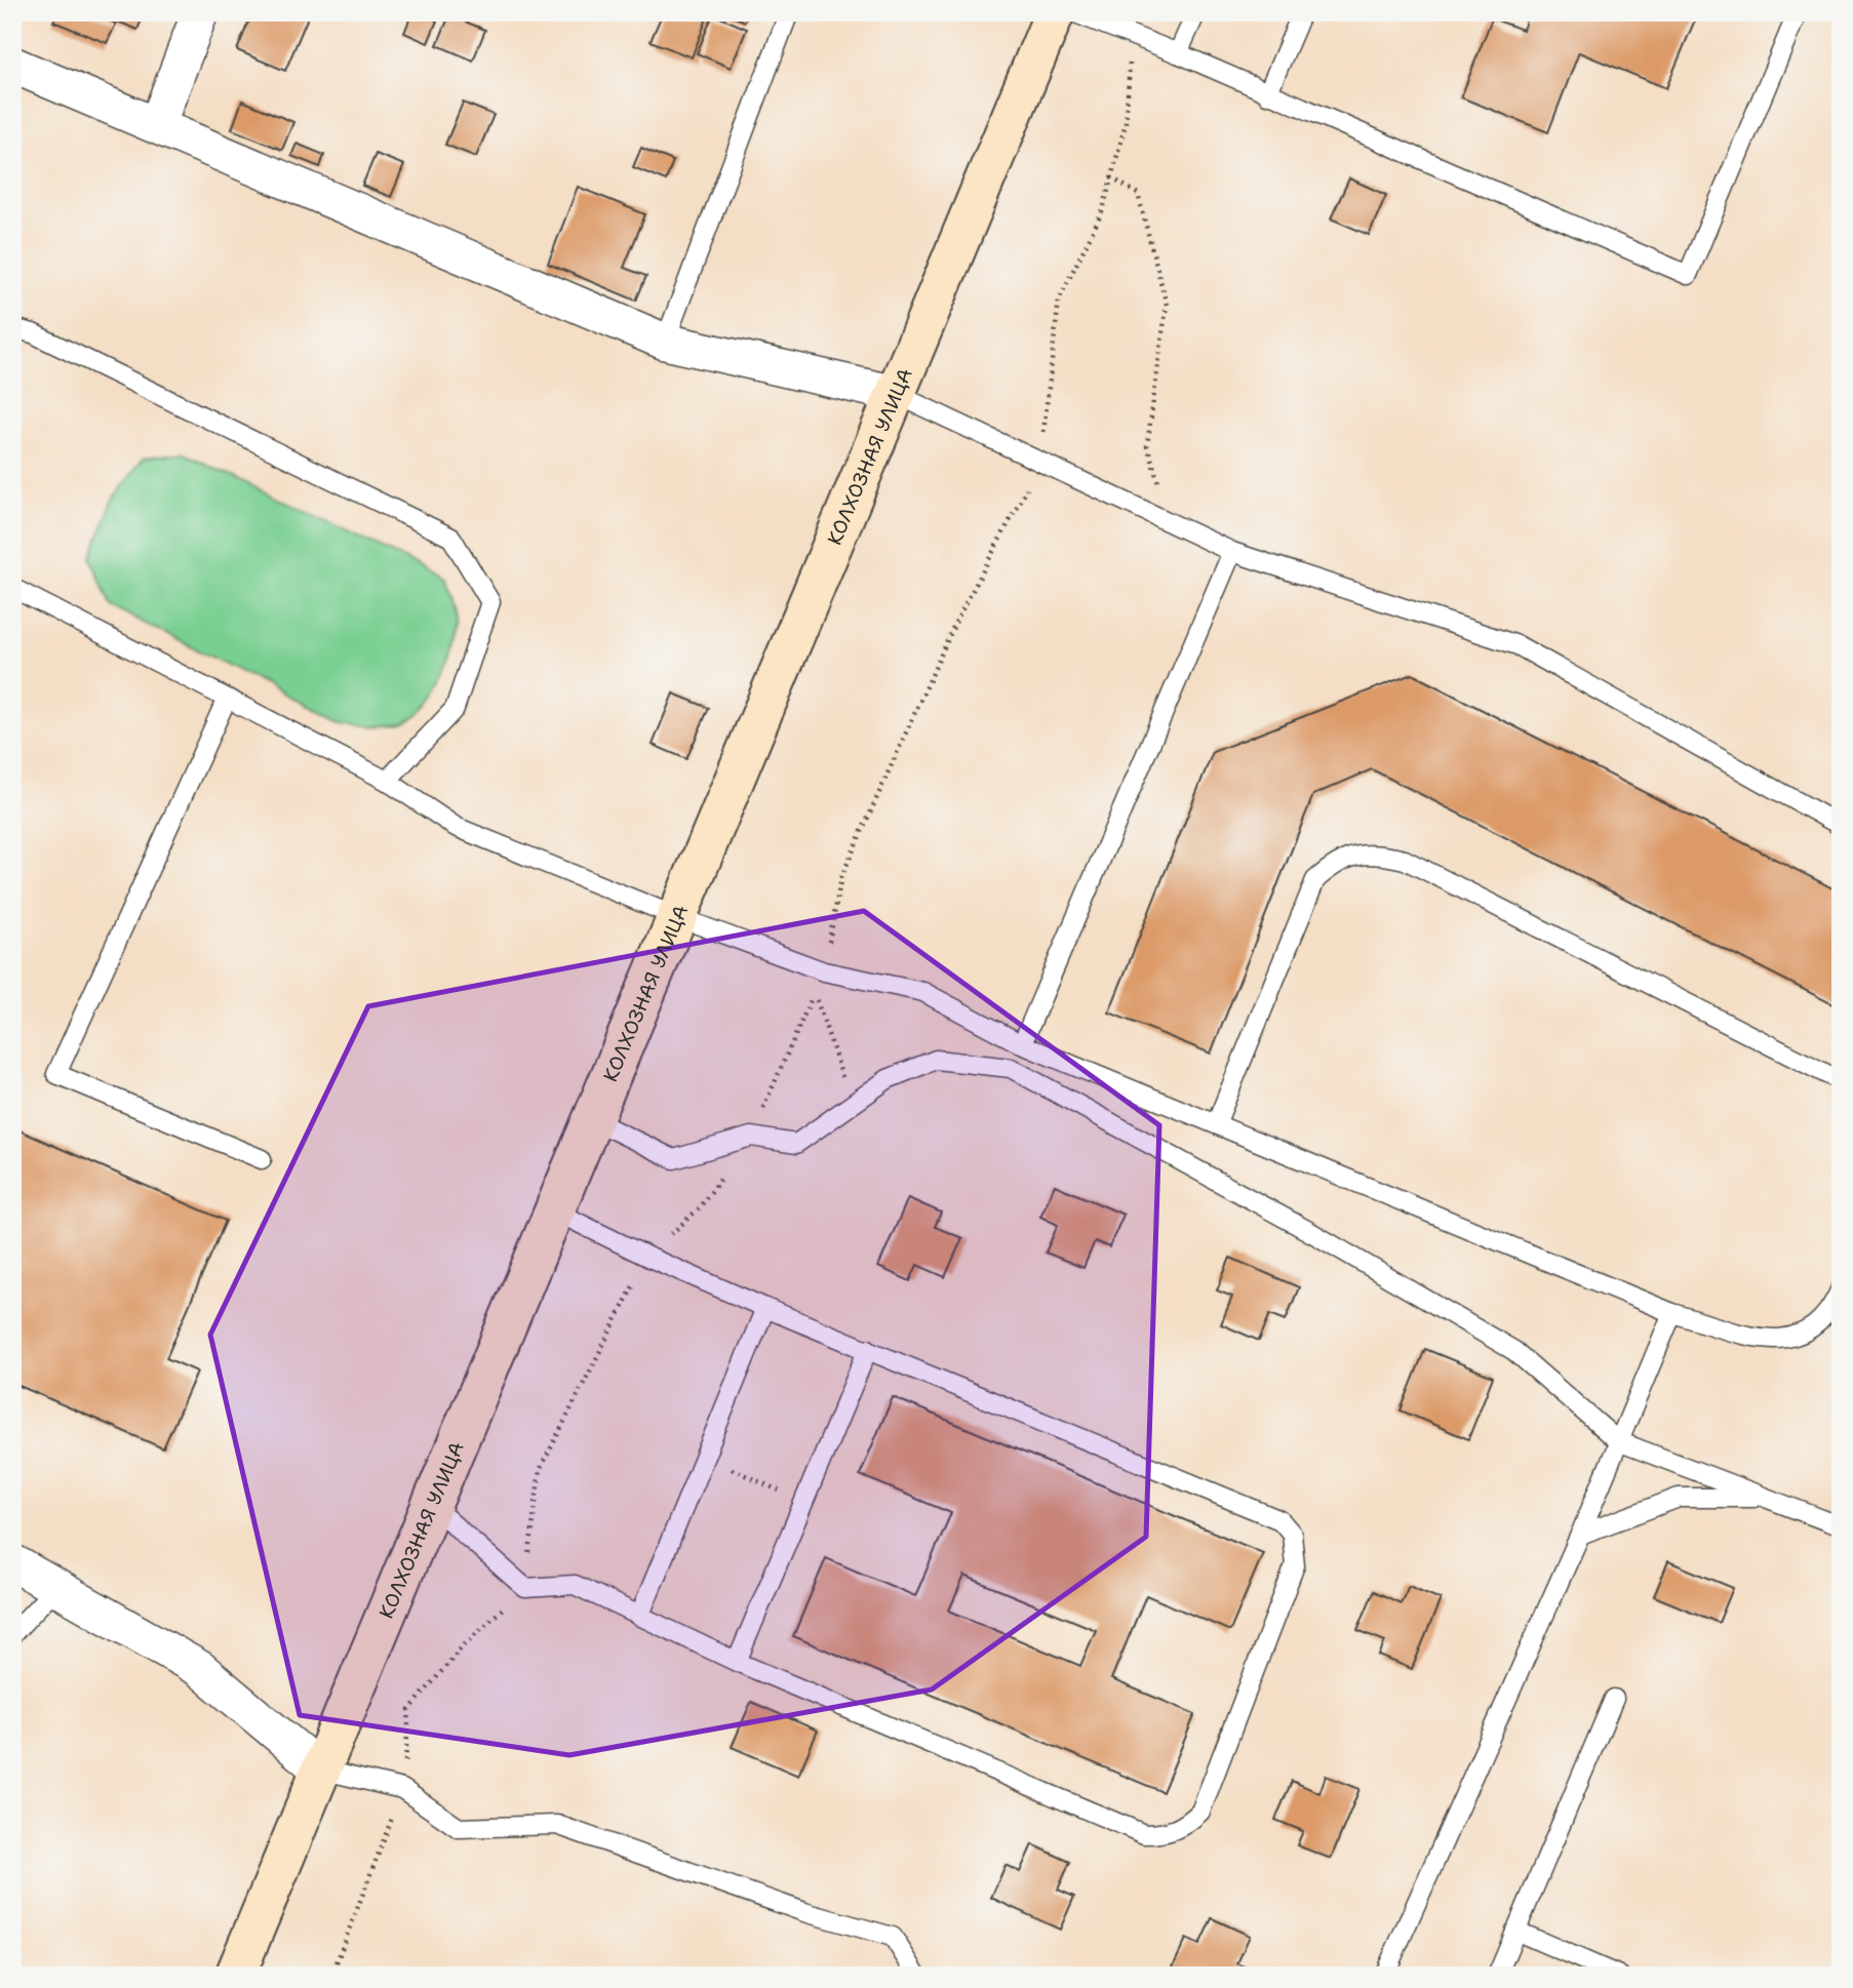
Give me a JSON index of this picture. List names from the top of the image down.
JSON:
{
  "streets": {
    "main road": ["КОЛХОЗНАЯ УЛИЦА"]
  }
}
